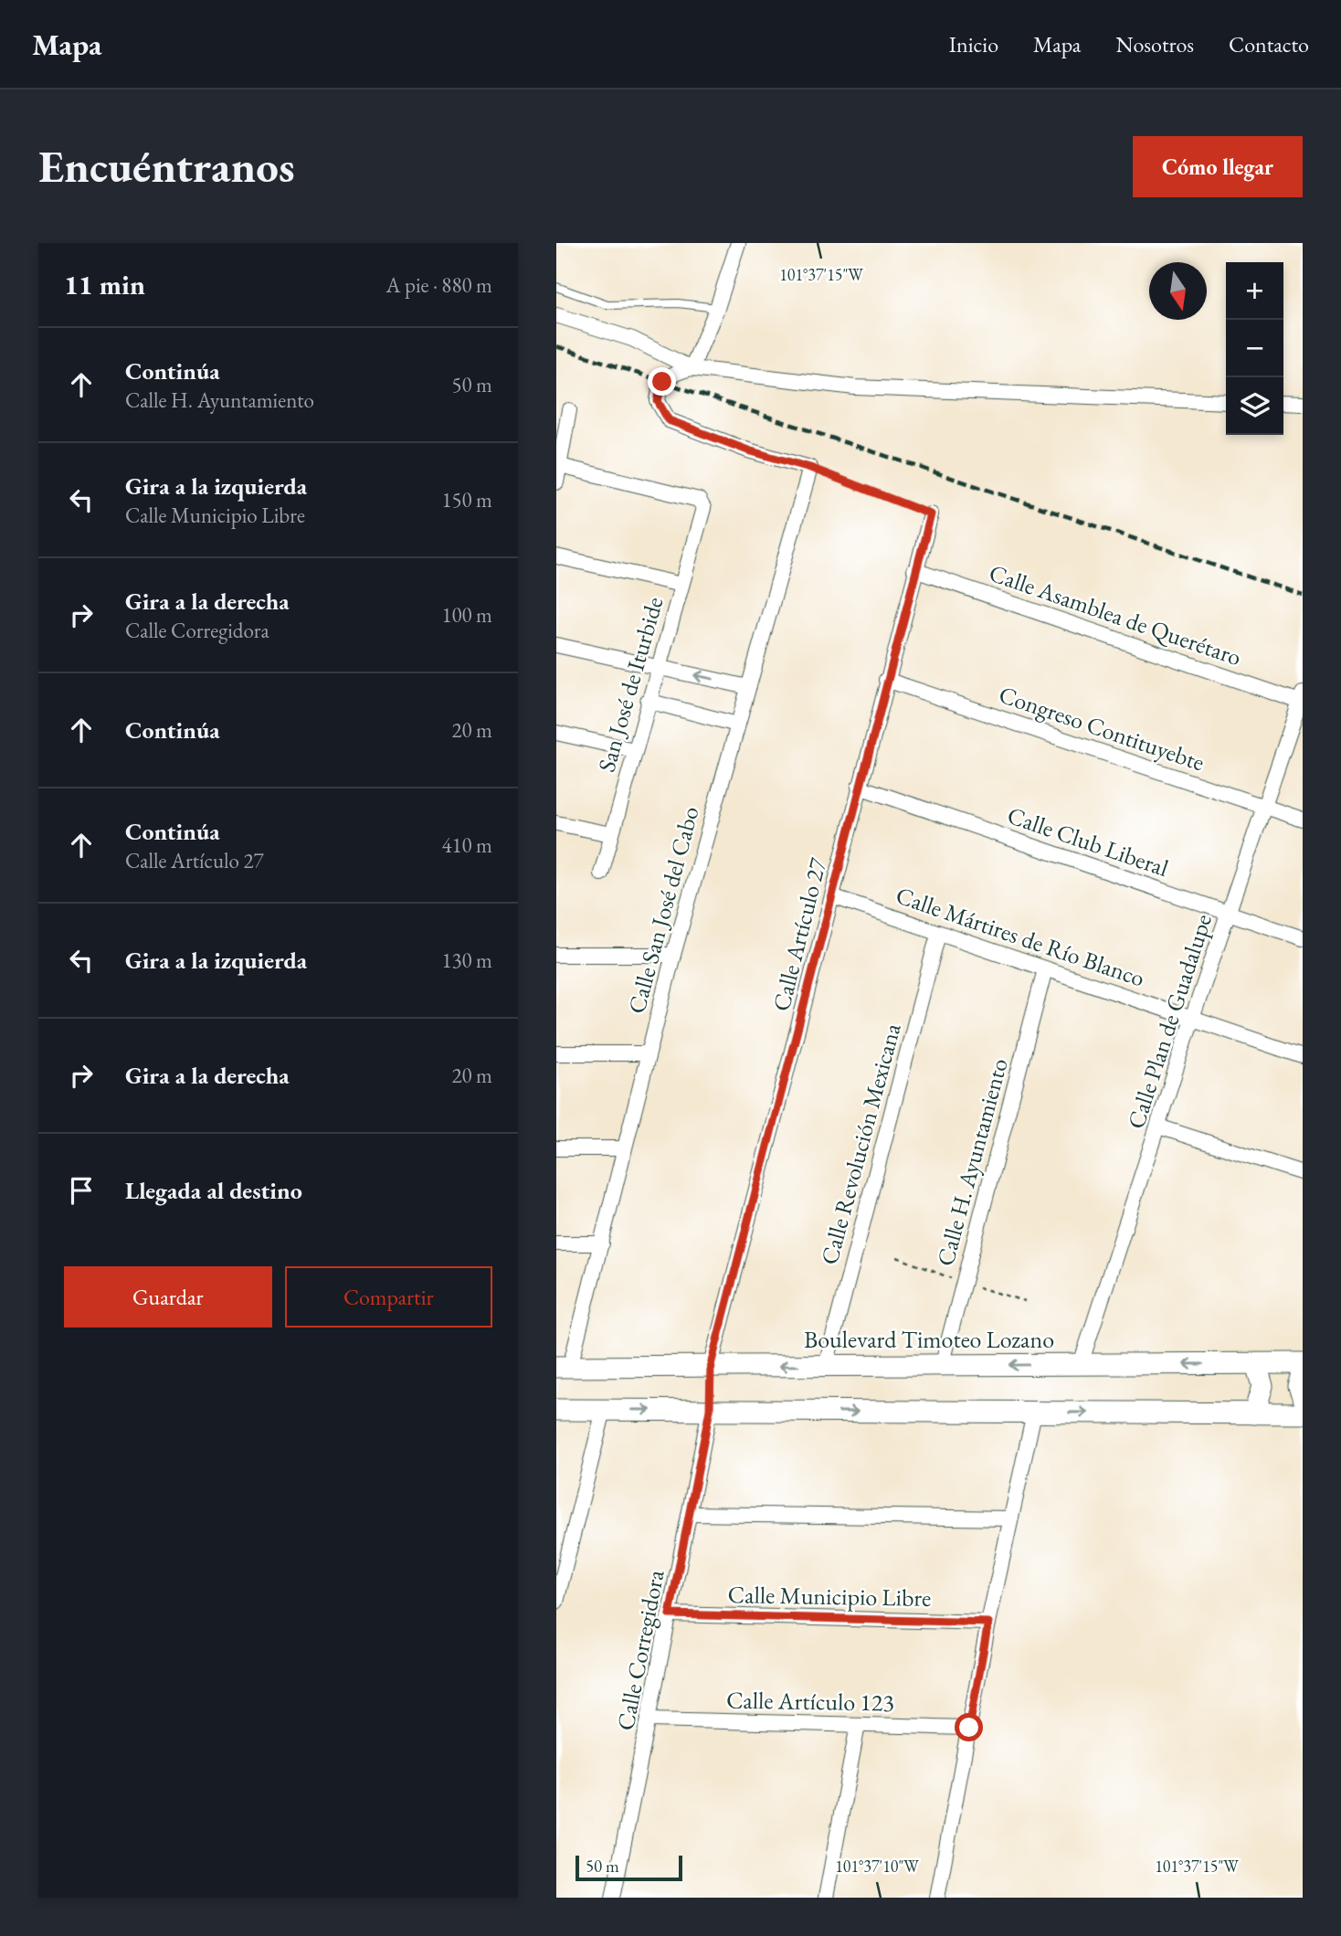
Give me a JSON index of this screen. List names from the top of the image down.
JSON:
{
  "streets": {
    "main road": ["Boulevard Timoteo Lozano"],
    "street": [
      "Calle Asamblea de Querétaro",
      "San José de Iturbide",
      "Congreso Contituyebte",
      "Calle Club Liberal",
      "Calle San José del Cabo",
      "Calle Artículo 27",
      "Calle Mártires de Río Blanco",
      "Calle Plan de Guadalupe",
      "Calle Revolución Mexicana",
      "Calle H. Ayuntamiento",
      "Calle Municipio Libre",
      "Calle Corregidora",
      "Calle Artículo 123"
    ]
  },
  "crossings": [
    ["Calle Asamblea de Querétaro", "Calle Artículo 27"],
    ["Calle Asamblea de Querétaro", "Calle Plan de Guadalupe"],
    ["Congreso Contituyebte", "Calle Artículo 27"],
    ["Congreso Contituyebte", "Calle Plan de Guadalupe"],
    ["Calle Club Liberal", "Calle Artículo 27"],
    ["Calle Club Liberal", "Calle Plan de Guadalupe"],
    ["Calle San José del Cabo", "Boulevard Timoteo Lozano"],
    ["Calle Artículo 27", "Calle Mártires de Río Blanco"],
    ["Calle Artículo 27", "Boulevard Timoteo Lozano"],
    ["Calle Mártires de Río Blanco", "Calle Plan de Guadalupe"],
    ["Calle Mártires de Río Blanco", "Calle Revolución Mexicana"],
    ["Calle Mártires de Río Blanco", "Calle H. Ayuntamiento"],
    ["Calle Plan de Guadalupe", "Boulevard Timoteo Lozano"],
    ["Calle Revolución Mexicana", "Boulevard Timoteo Lozano"],
    ["Calle H. Ayuntamiento", "Boulevard Timoteo Lozano"],
    ["Calle Municipio Libre", "Calle Corregidora"],
    ["Calle Corregidora", "Calle Artículo 123"]
  ],
  "scale_bar": "50 m",
  "north": "bottom",
  "page": {
    "header": "Mapa",
    "nav": [
      "Inicio",
      "Mapa",
      "Nosotros",
      "Contacto"
    ],
    "buttons": [
      "Cómo llegar",
      ["Guardar", "Compartir"]
    ],
    "title": "Encuéntranos",
    "heading": ["11 min", "A pie · 880 m"],
    "map_buttons": ["+", "−"],
    "list": [
      ["Continúa", "Calle H. Ayuntamiento", "50 m"],
      ["Gira a la izquierda", "Calle Municipio Libre", "150 m"],
      ["Gira a la derecha", "Calle Corregidora", "100 m"],
      ["Continúa", "20 m"],
      ["Continúa", "Calle Artículo 27", "410 m"],
      ["Gira a la izquierda", "130 m"],
      ["Gira a la derecha", "20 m"],
      "Llegada al destino"
    ],
    "scale": "50 m"
  },
  "coordinates": ["101°37'15\"W", "101°37'10\"W"]
}
